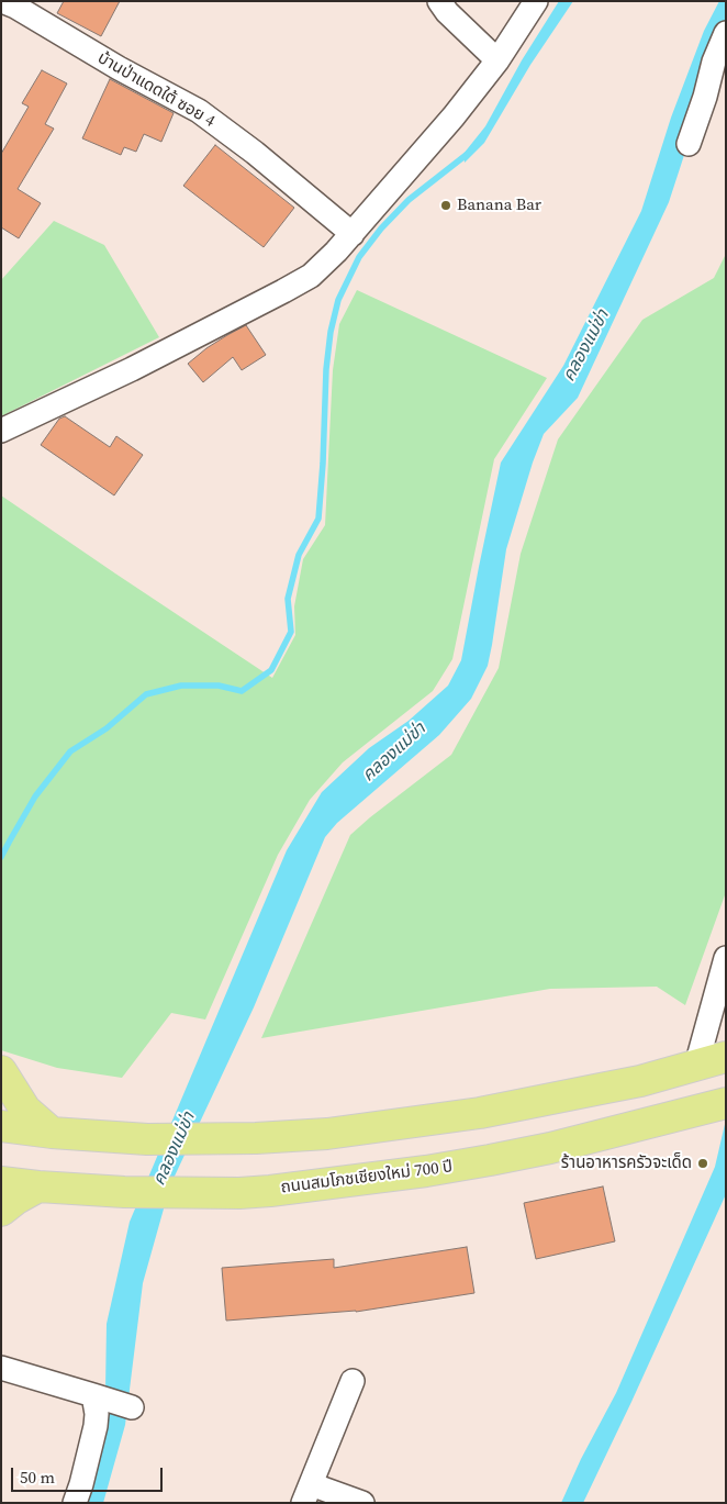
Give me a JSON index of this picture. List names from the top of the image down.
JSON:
{
  "streets": {
    "main road": ["ถนนสมโภชเชียงใหม่ 700 ปี"],
    "street": ["บ้านป่าแดดใต้ ซอย 4"]
  },
  "water": ["คลองแม่ข่า"],
  "places": ["Banana Bar", "ร้านอาหารครัวจะเด็ด"],
  "scale_bar": "50 m"
}
